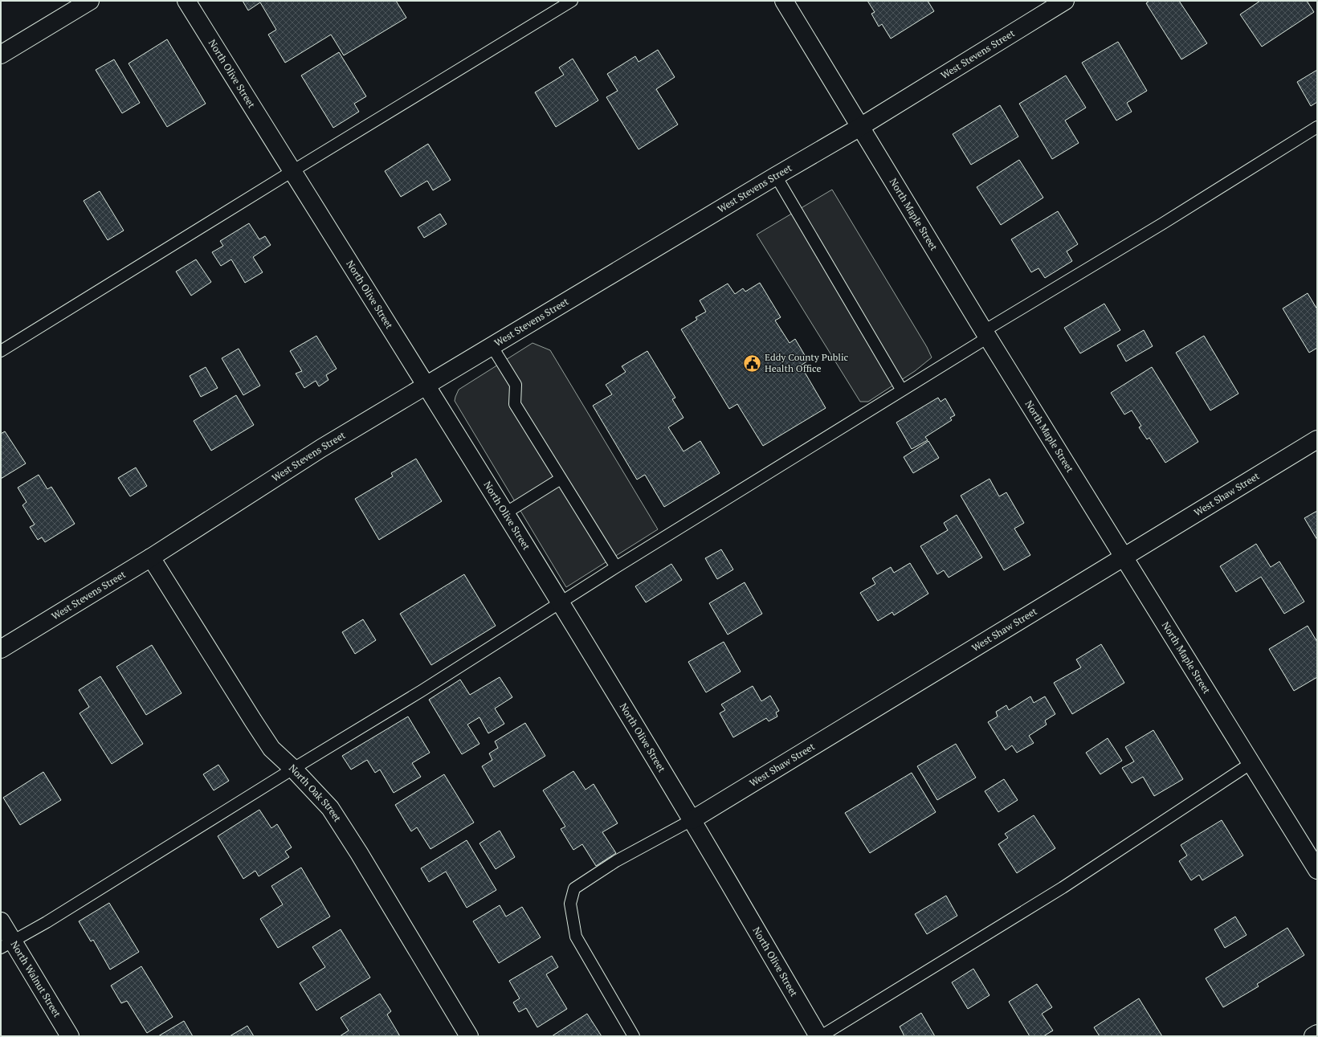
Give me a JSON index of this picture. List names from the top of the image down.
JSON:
{
  "streets": {
    "street": [
      "West Stevens Street",
      "North Olive Street",
      "North Maple Street",
      "West Shaw Street",
      "North Oak Street",
      "North Walnut Street"
    ]
  },
  "crossings": [
    ["West Stevens Street", "North Olive Street"],
    ["West Stevens Street", "North Maple Street"],
    ["West Stevens Street", "North Oak Street"],
    ["North Olive Street", "West Shaw Street"],
    ["North Maple Street", "West Shaw Street"]
  ],
  "places": {
    "public building": ["Eddy County Public Health Office"]
  }
}
